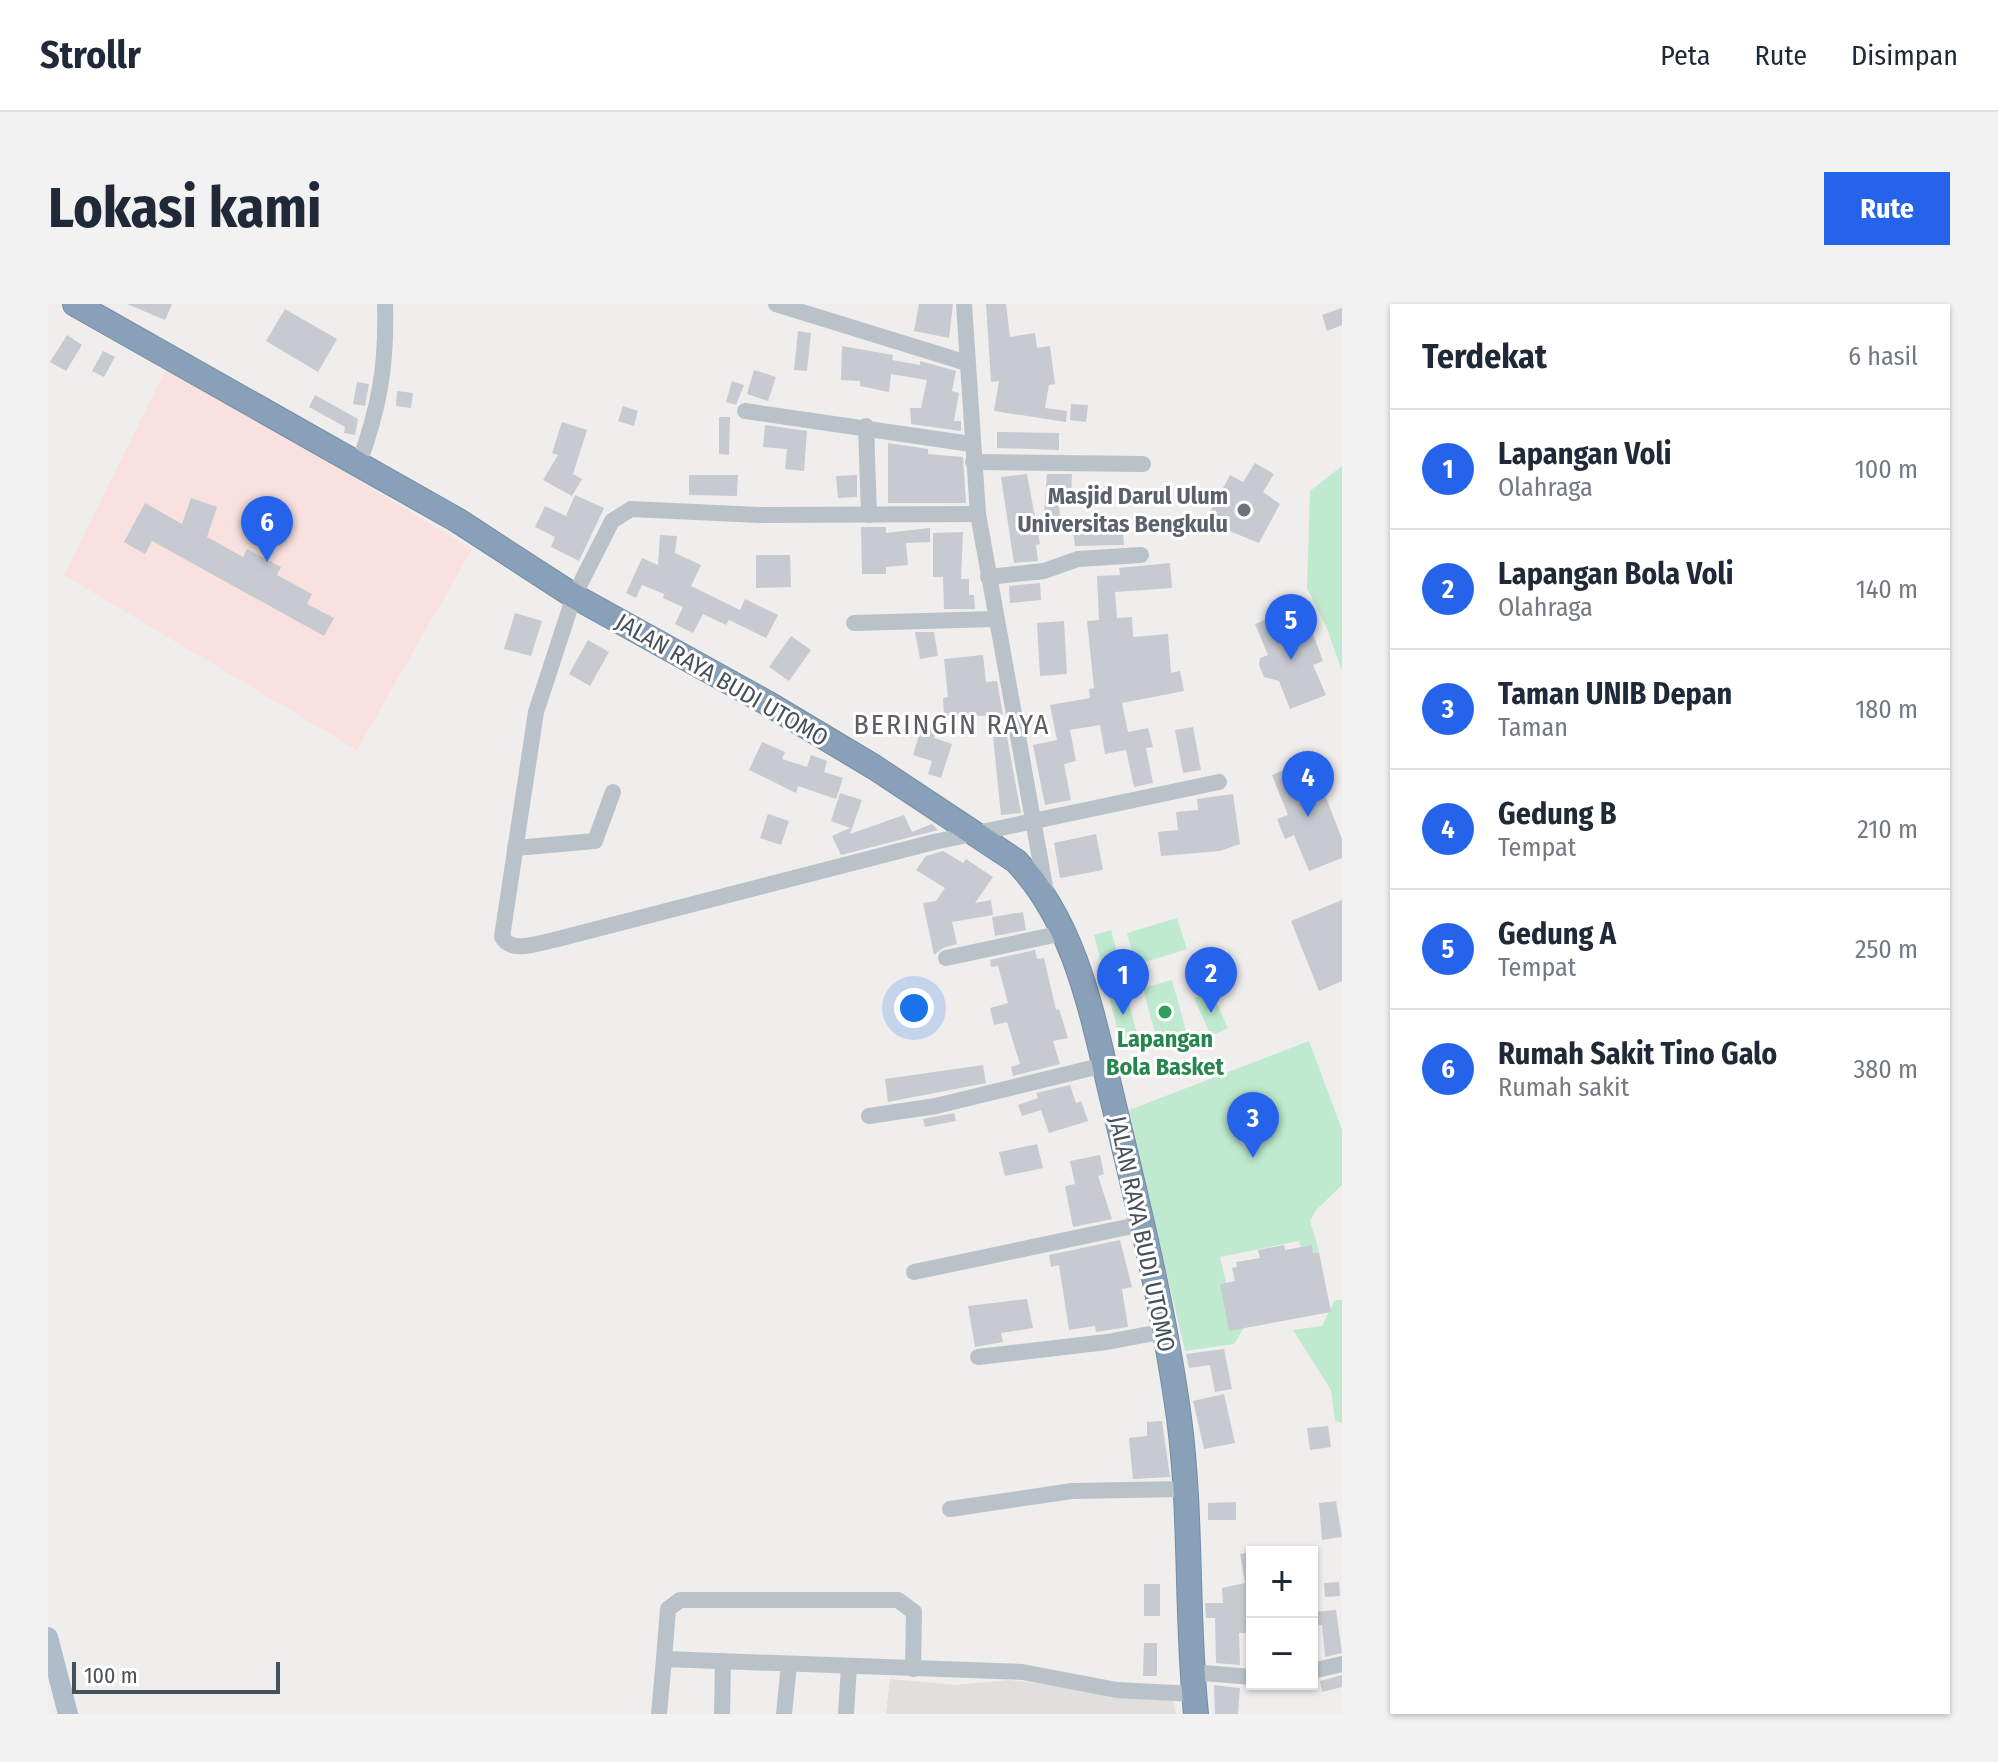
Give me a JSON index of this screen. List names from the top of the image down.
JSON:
{
  "streets": {
    "highway": ["JALAN RAYA BUDI UTOMO"]
  },
  "districts": ["BERINGIN RAYA"],
  "places": ["Masjid Darul Ulum Universitas Bengkulu", "Lapangan Bola Basket"],
  "scale_bar": "100 m",
  "page": {
    "header": "Strollr",
    "nav": ["Peta", "Rute", "Disimpan"],
    "buttons": "Rute",
    "title": "Lokasi kami",
    "heading": ["Terdekat", "6 hasil"],
    "list": [
      {
        "mark": "1",
        "name": "Lapangan Voli",
        "note": "Olahraga",
        "value": "100 m"
      },
      {
        "mark": "2",
        "name": "Lapangan Bola Voli",
        "note": "Olahraga",
        "value": "140 m"
      },
      {
        "mark": "3",
        "name": "Taman UNIB Depan",
        "note": "Taman",
        "value": "180 m"
      },
      {
        "mark": "4",
        "name": "Gedung B",
        "note": "Tempat",
        "value": "210 m"
      },
      {
        "mark": "5",
        "name": "Gedung A",
        "note": "Tempat",
        "value": "250 m"
      },
      {
        "mark": "6",
        "name": "Rumah Sakit Tino Galo",
        "note": "Rumah sakit",
        "value": "380 m"
      }
    ],
    "pins": [
      "6",
      "5",
      "4",
      "2",
      "1",
      "3"
    ],
    "map_buttons": ["+", "−"],
    "scale": "100 m"
  }
}
